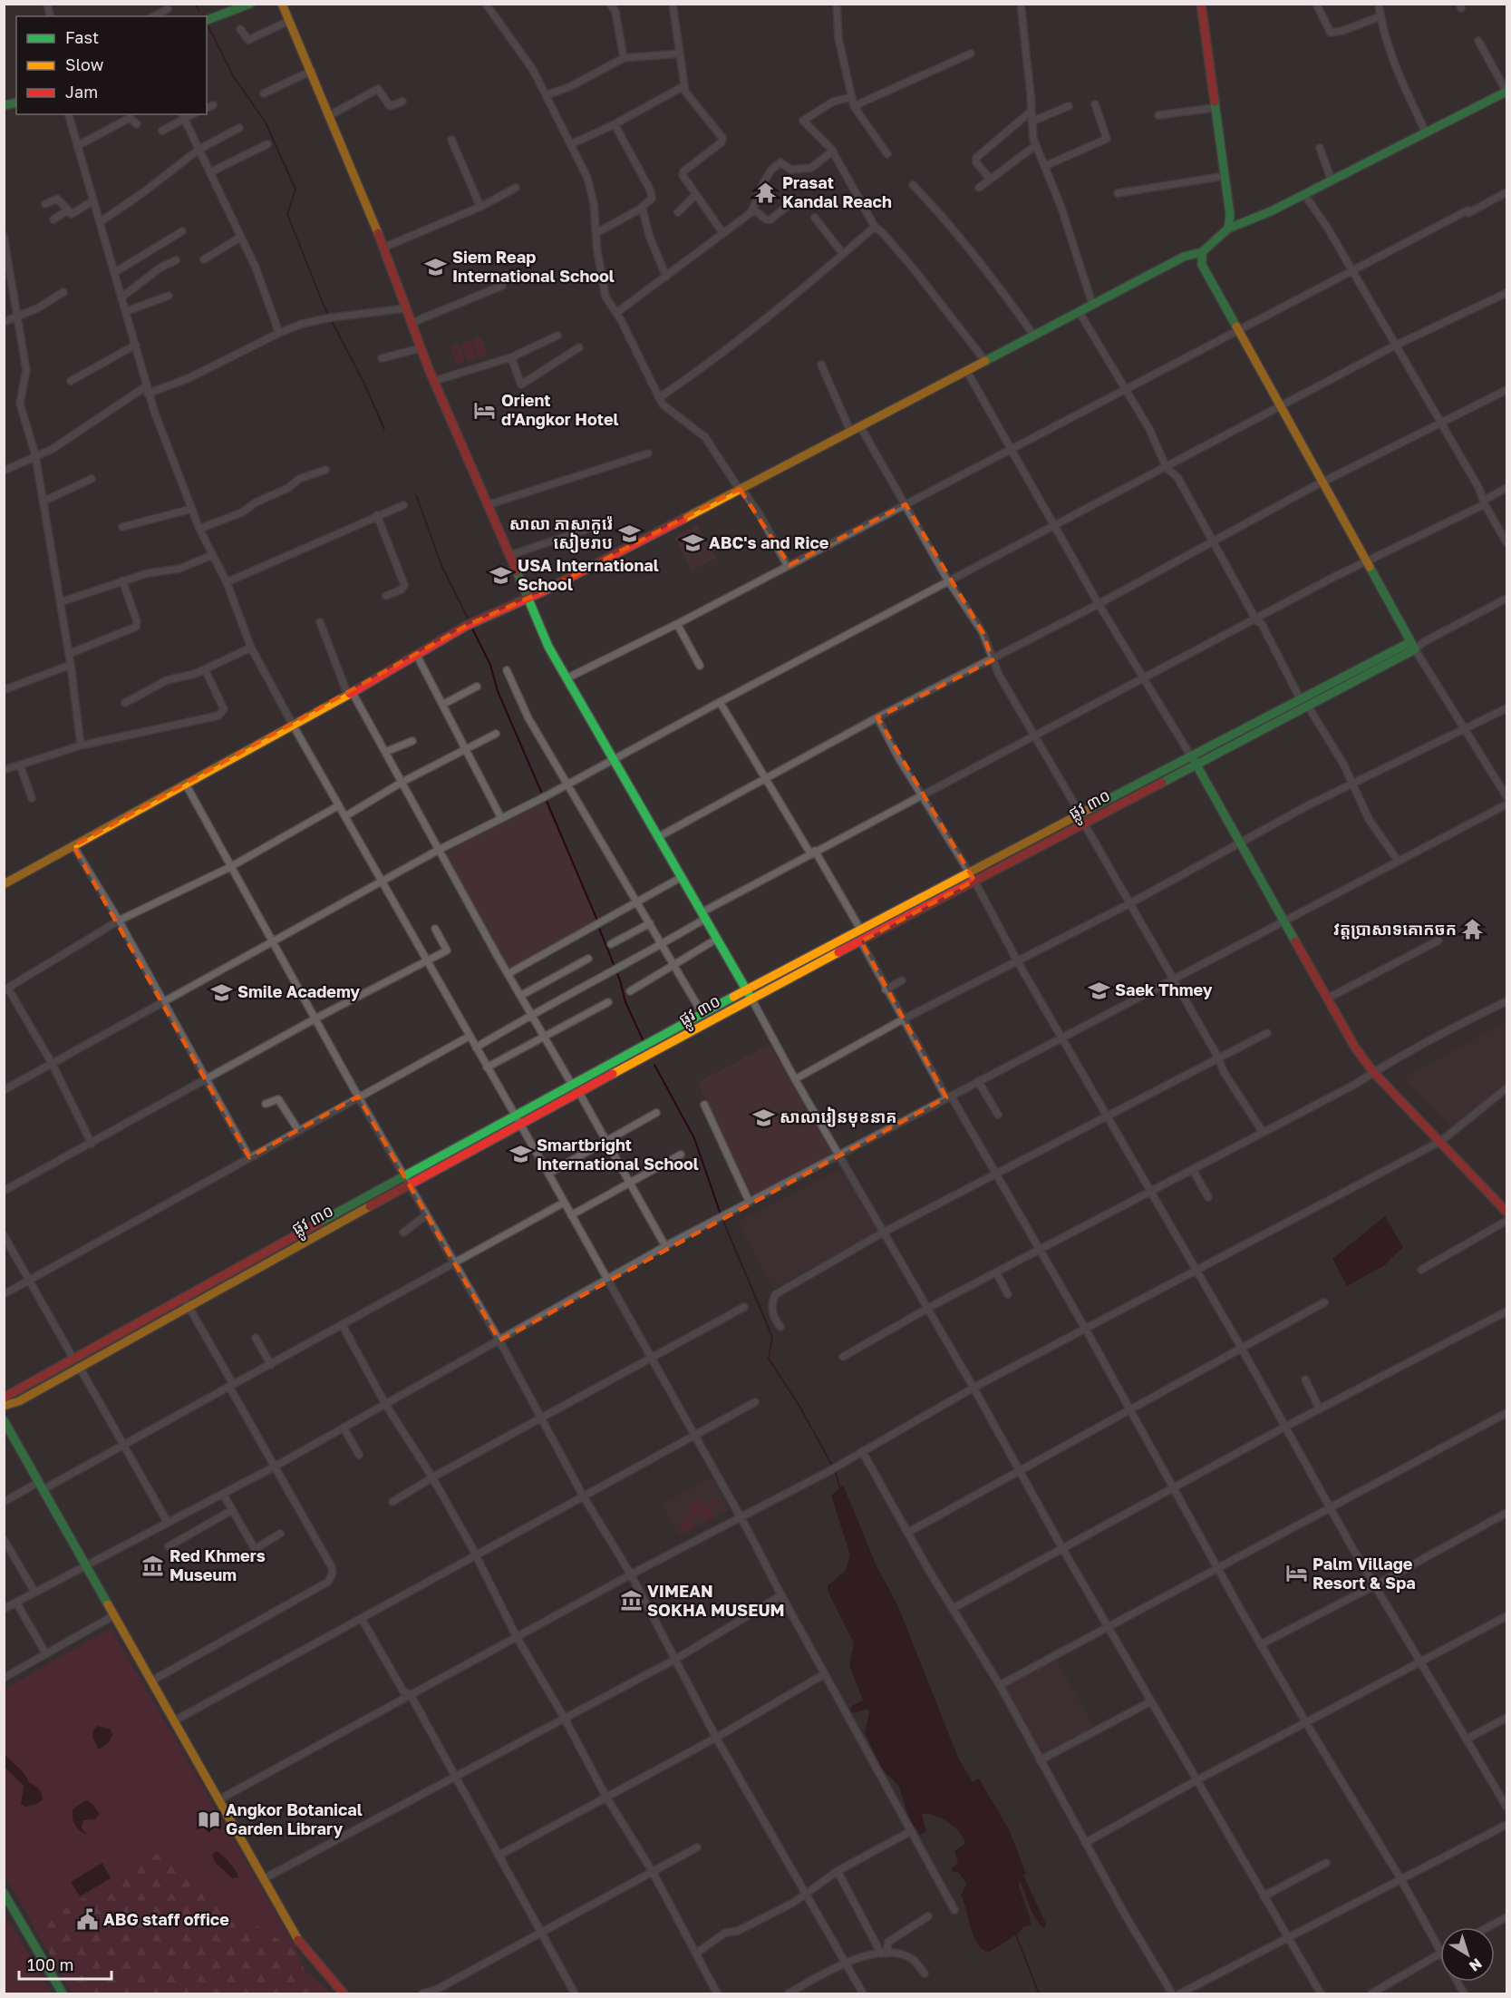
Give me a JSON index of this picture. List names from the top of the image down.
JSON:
{
  "streets": {
    "street": ["ផ្លូវ ៣០"]
  },
  "places": {
    "temple": ["Prasat Kandal Reach", "វត្តប្រាសាទគោកចក"],
    "school or university": [
      "Siem Reap International School",
      "សាលា ភាសាកូរ៉េ សៀមរាប",
      "ABC's and Rice",
      "USA International School",
      "Saek Thmey",
      "Smile Academy",
      "សាលារៀនមុខនាគ",
      "Smartbright International School"
    ],
    "hotel": ["Orient d'Angkor Hotel", "Palm Village Resort & Spa"],
    "museum": ["Red Khmers Museum", "VIMEAN SOKHA MUSEUM"],
    "library": ["Angkor Botanical Garden Library"],
    "public building": ["ABG staff office"]
  },
  "legend": ["Fast", "Slow", "Jam"],
  "scale_bar": "100 m",
  "north": "bottom right"
}
